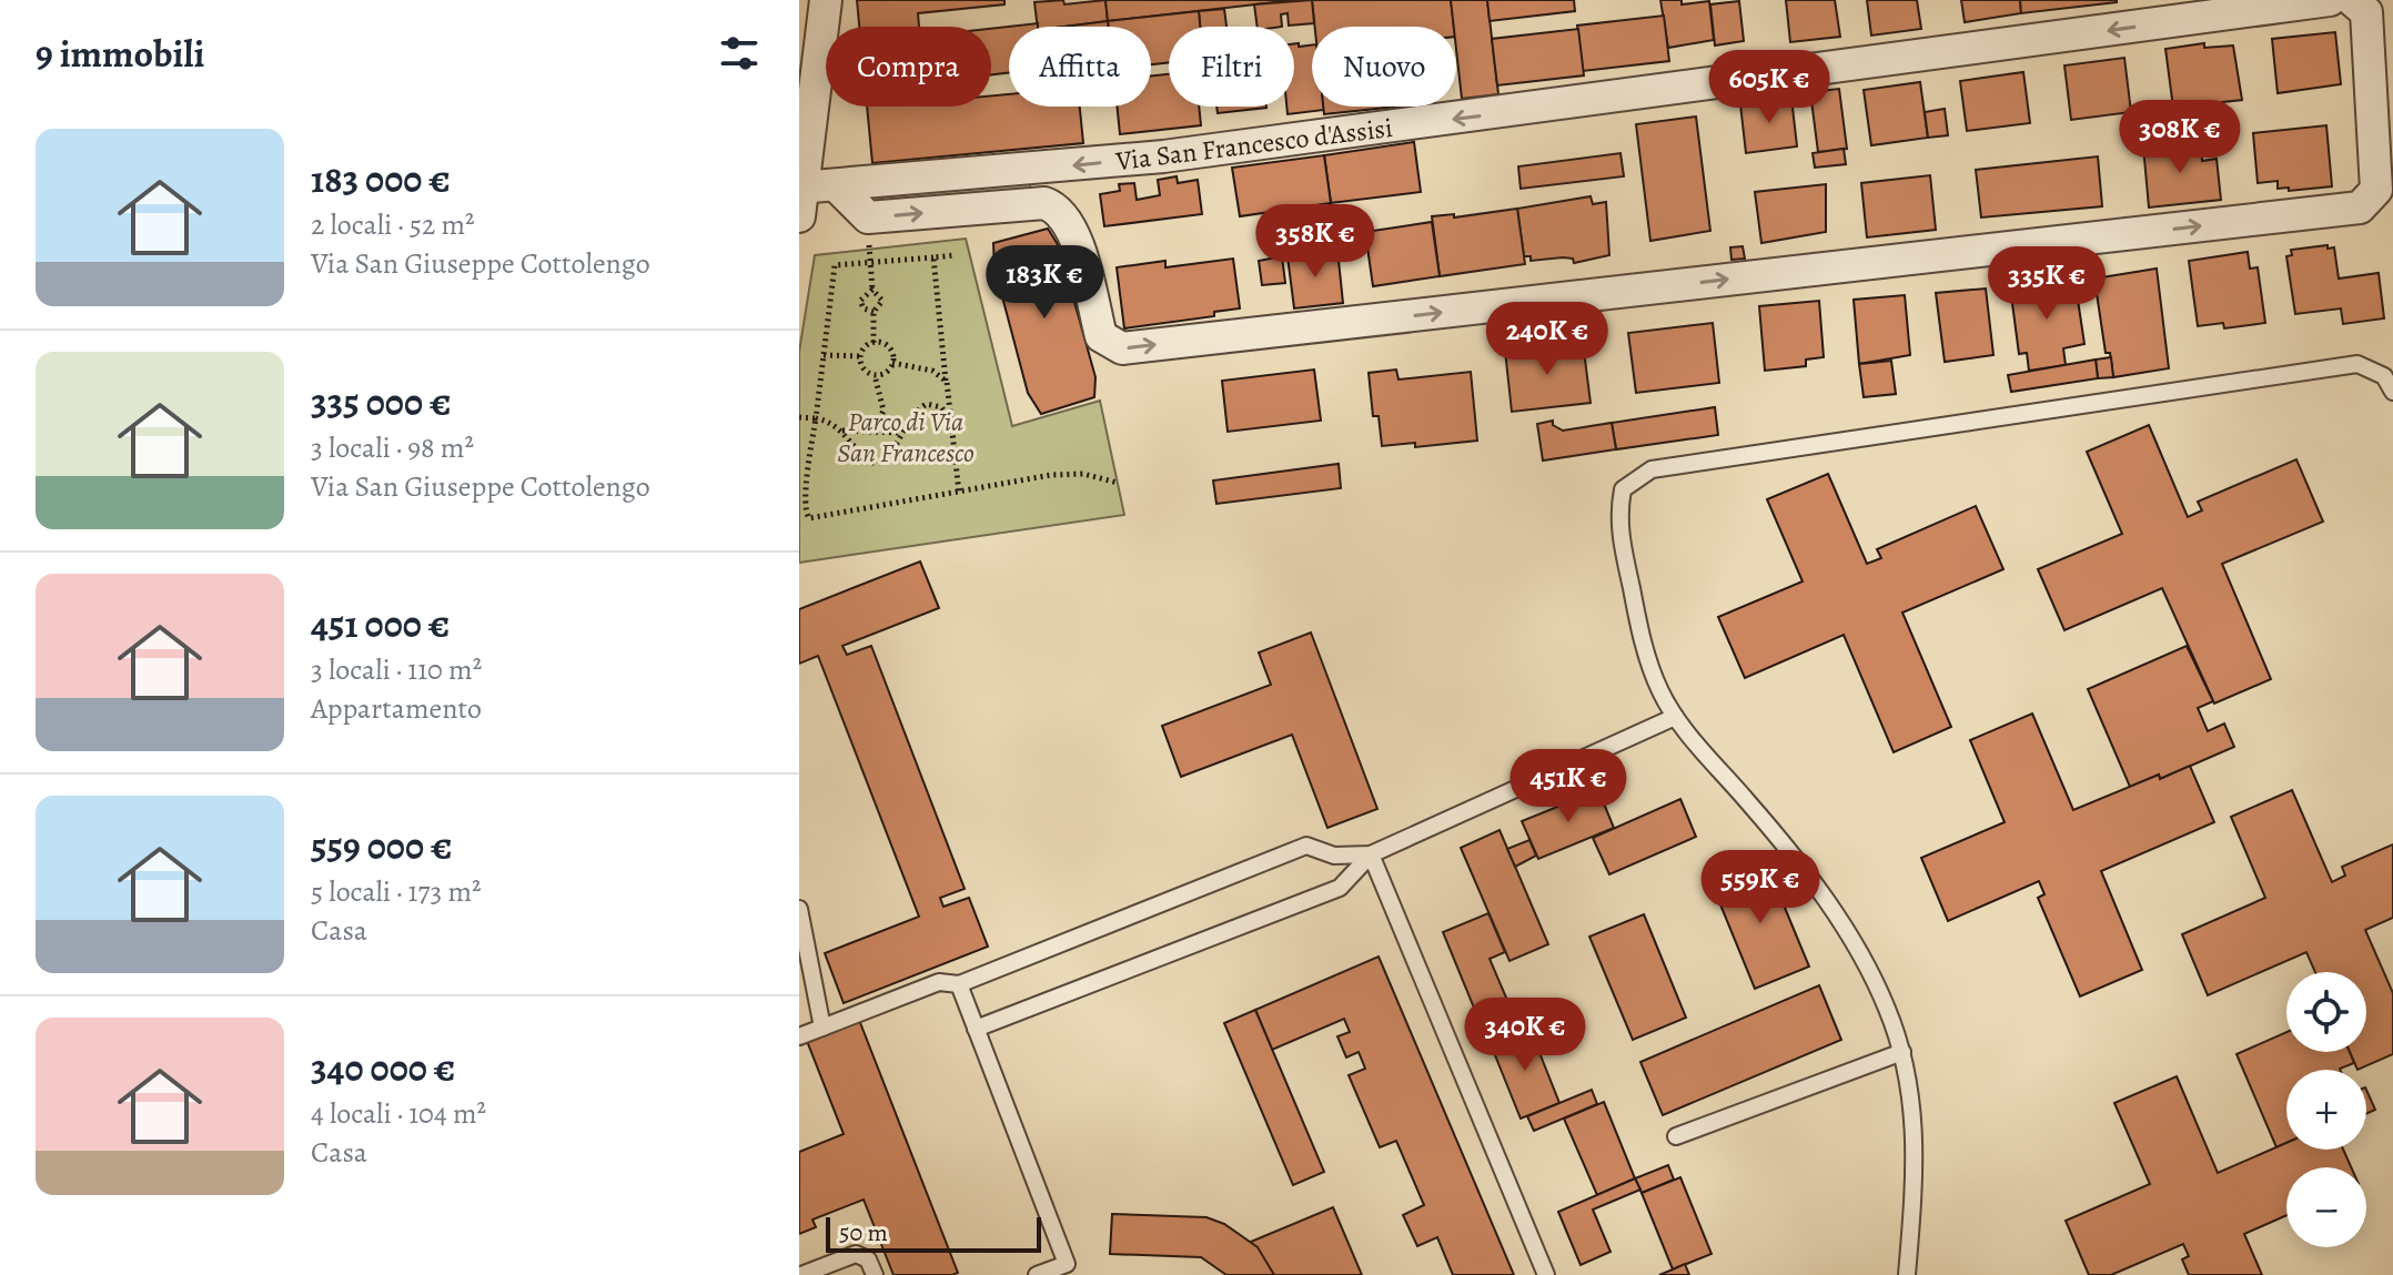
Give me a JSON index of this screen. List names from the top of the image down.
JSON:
{
  "streets": {
    "street": ["Via San Francesco d'Assisi"]
  },
  "one_way": ["Via San Francesco d'Assisi"],
  "parks": ["Parco di Via San Francesco"],
  "scale_bar": "50 m",
  "page": {
    "heading": "9 immobili",
    "chip": [
      "Compra",
      "Affitta",
      "Filtri",
      "Nuovo"
    ],
    "price": [
      "605K €",
      "308K €",
      "358K €",
      "183K €",
      "335K €",
      "240K €",
      "451K €",
      "559K €",
      "340K €"
    ],
    "list": [
      {
        "name": "183 000 €",
        "note": "2 locali · 52 m² · Via San Giuseppe Cottolengo"
      },
      {
        "name": "335 000 €",
        "note": "3 locali · 98 m² · Via San Giuseppe Cottolengo"
      },
      {
        "name": "451 000 €",
        "note": "3 locali · 110 m² · Appartamento"
      },
      {
        "name": "559 000 €",
        "note": "5 locali · 173 m² · Casa"
      },
      {
        "name": "340 000 €",
        "note": "4 locali · 104 m² · Casa"
      }
    ],
    "map_buttons": ["+", "−"],
    "scale": "50 m"
  }
}
